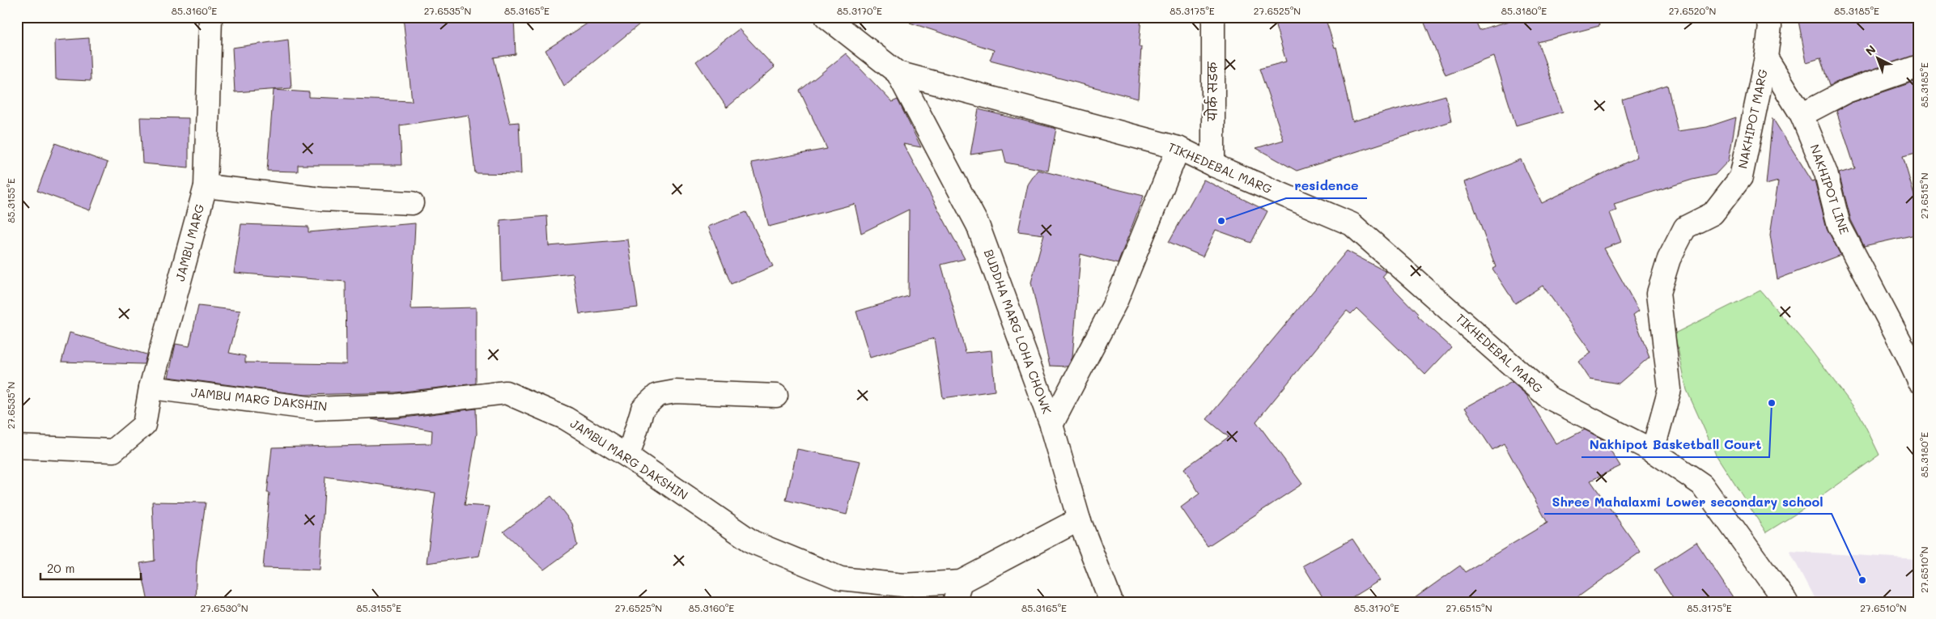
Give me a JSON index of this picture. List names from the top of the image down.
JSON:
{
  "streets": {
    "street": [
      "योर्क सडक",
      "NAKHIPOT MARG",
      "TIKHEDEBAL MARG",
      "NAKHIPOT LINE",
      "JAMBU MARG",
      "BUDDHA MARG LOHA CHOWK",
      "JAMBU MARG DAKSHIN"
    ]
  },
  "crossings": [
    ["योर्क सडक", "TIKHEDEBAL MARG"],
    ["NAKHIPOT MARG", "TIKHEDEBAL MARG"],
    ["NAKHIPOT MARG", "NAKHIPOT LINE"],
    ["TIKHEDEBAL MARG", "BUDDHA MARG LOHA CHOWK"],
    ["JAMBU MARG", "JAMBU MARG DAKSHIN"],
    ["BUDDHA MARG LOHA CHOWK", "JAMBU MARG DAKSHIN"]
  ],
  "places": ["residence", "Nakhipot Basketball Court", "Shree Mahalaxmi Lower secondary school"],
  "scale_bar": "20 m",
  "north": "top left",
  "coordinates": [
    "85.3160°E",
    "27.6535°N",
    "85.3165°E",
    "85.3170°E",
    "85.3175°E",
    "27.6525°N",
    "85.3180°E",
    "27.6520°N",
    "85.3185°E",
    "27.6515°N",
    "85.3155°E",
    "27.6510°N",
    "27.6530°N"
  ]
}
